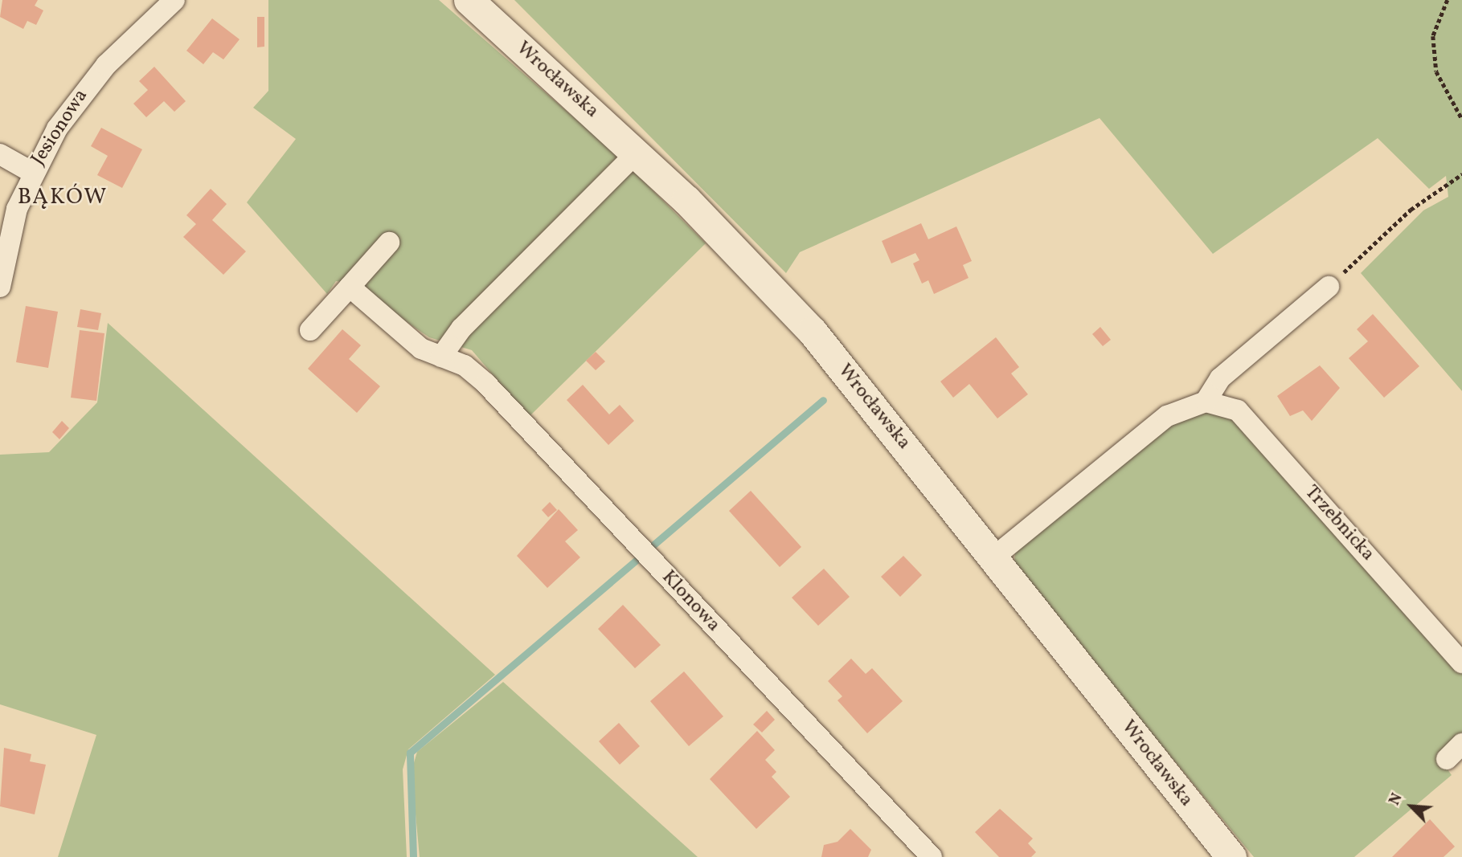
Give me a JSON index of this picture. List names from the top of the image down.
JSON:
{
  "streets": {
    "street": [
      "Wrocławska",
      "Jesionowa",
      "Trzebnicka",
      "Klonowa"
    ]
  },
  "districts": ["BĄKÓW"],
  "north": "top left"
}
